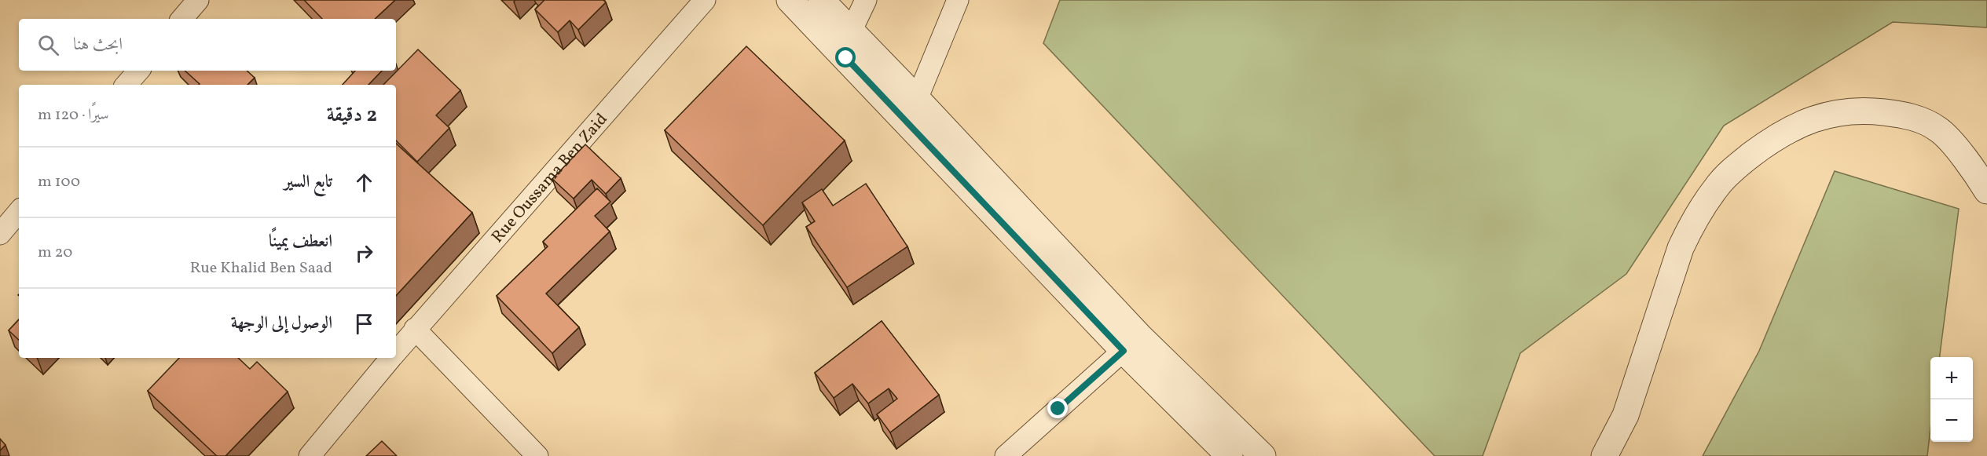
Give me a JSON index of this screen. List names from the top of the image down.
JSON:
{
  "streets": {
    "street": ["Rue Oussama Ben Zaid"]
  },
  "page": {
    "search": "ابحث هنا",
    "heading": ["2 دقيقة", "سيرًا · 120 m"],
    "list": [
      ["تابع السير", "100 m"],
      ["انعطف يمينًا", "Rue Khalid Ben Saad", "20 m"],
      "الوصول إلى الوجهة"
    ],
    "map_buttons": ["+", "−"]
  }
}
